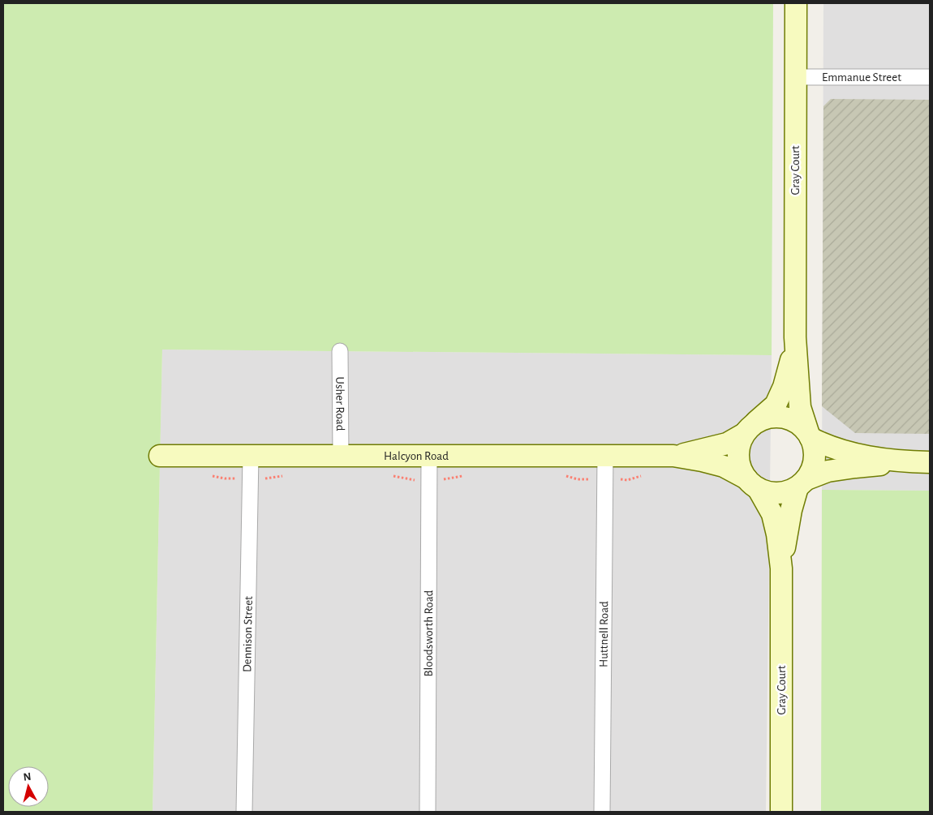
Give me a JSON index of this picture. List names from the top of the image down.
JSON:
{
  "streets": {
    "street": [
      "Emmanue Street",
      "Gray Court",
      "Usher Road",
      "Halcyon Road",
      "Dennison Street",
      "Bloodsworth Road",
      "Huttnell Road"
    ]
  },
  "crossings": [
    ["Emmanue Street", "Gray Court"],
    ["Usher Road", "Halcyon Road"],
    ["Halcyon Road", "Dennison Street"],
    ["Halcyon Road", "Bloodsworth Road"],
    ["Halcyon Road", "Huttnell Road"]
  ],
  "north": "top"
}
